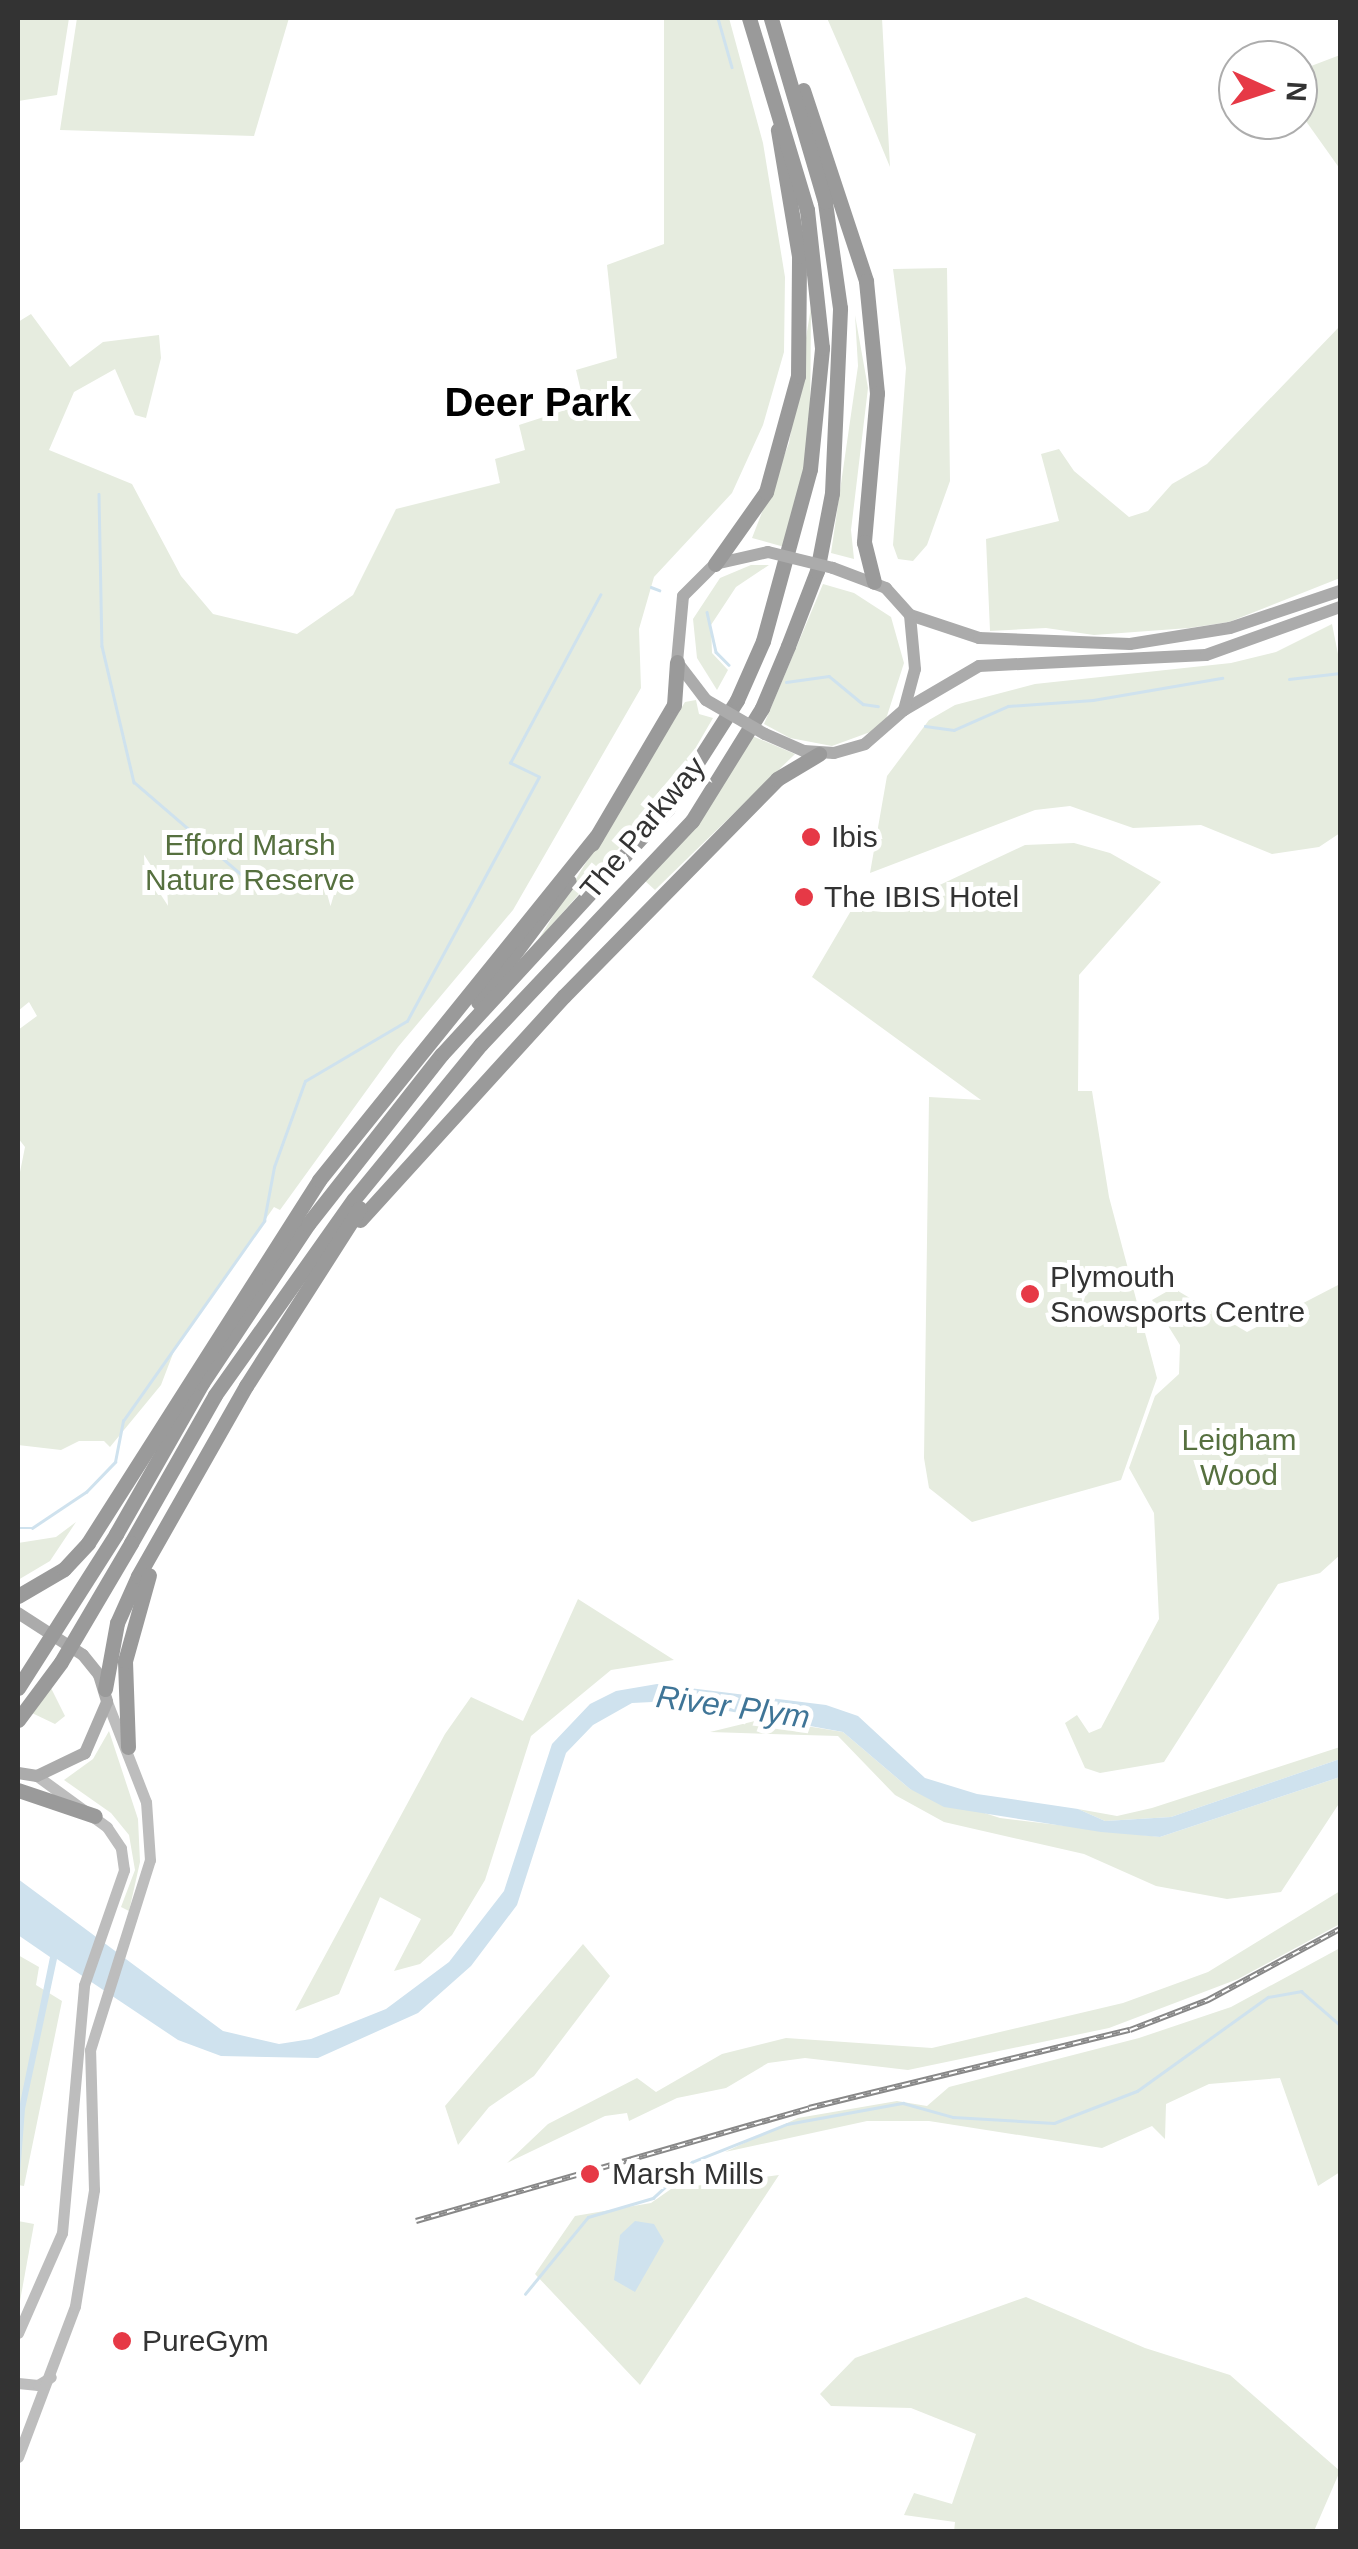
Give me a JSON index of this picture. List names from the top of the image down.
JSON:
{
  "streets": {
    "highway": ["The Parkway"]
  },
  "districts": ["Deer Park"],
  "water": ["River Plym"],
  "parks": ["Efford Marsh Nature Reserve", "Leigham Wood"],
  "places": [
    "Ibis",
    "The IBIS Hotel",
    "Plymouth Snowsports Centre",
    "Marsh Mills",
    "PureGym"
  ],
  "north": "right"
}
